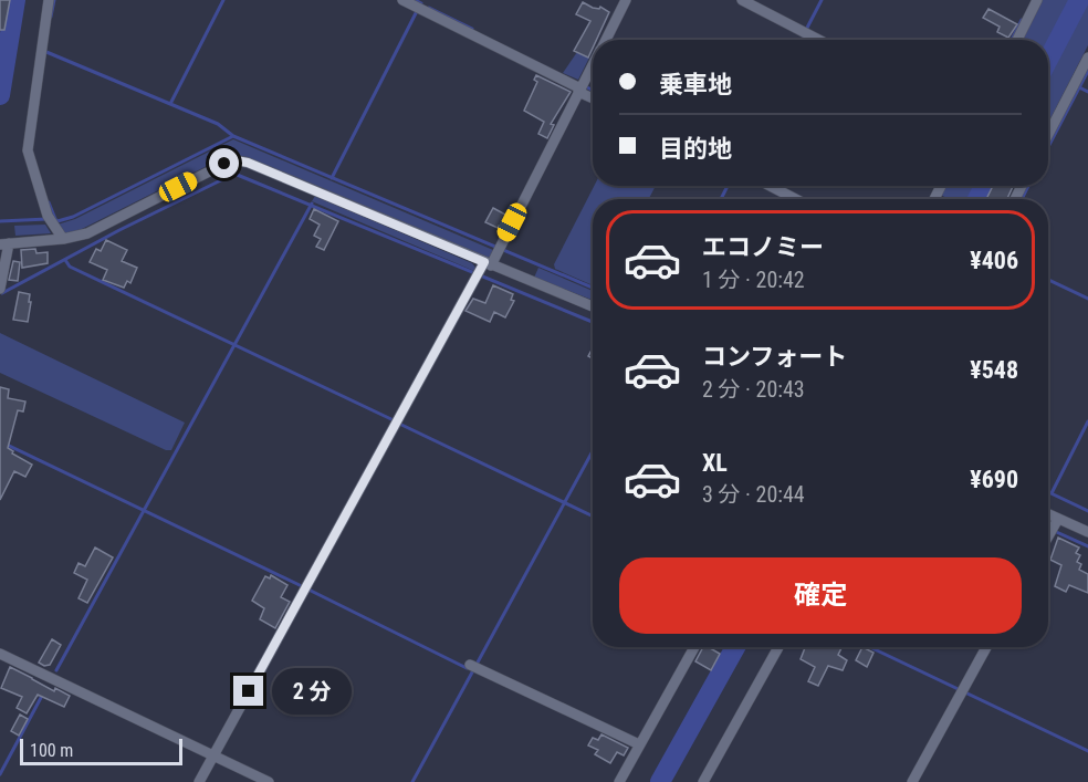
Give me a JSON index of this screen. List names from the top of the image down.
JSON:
{
  "scale_bar": "100 m",
  "page": {
    "banner": ["乗車地", "目的地"],
    "list": [
      {
        "name": "エコノミー",
        "note": "1 分 · 20:42",
        "value": "¥406"
      },
      {
        "name": "コンフォート",
        "note": "2 分 · 20:43",
        "value": "¥548"
      },
      {
        "name": "XL",
        "note": "3 分 · 20:44",
        "value": "¥690"
      }
    ],
    "buttons": "確定",
    "bubble": "2 分",
    "scale": "100 m"
  }
}
